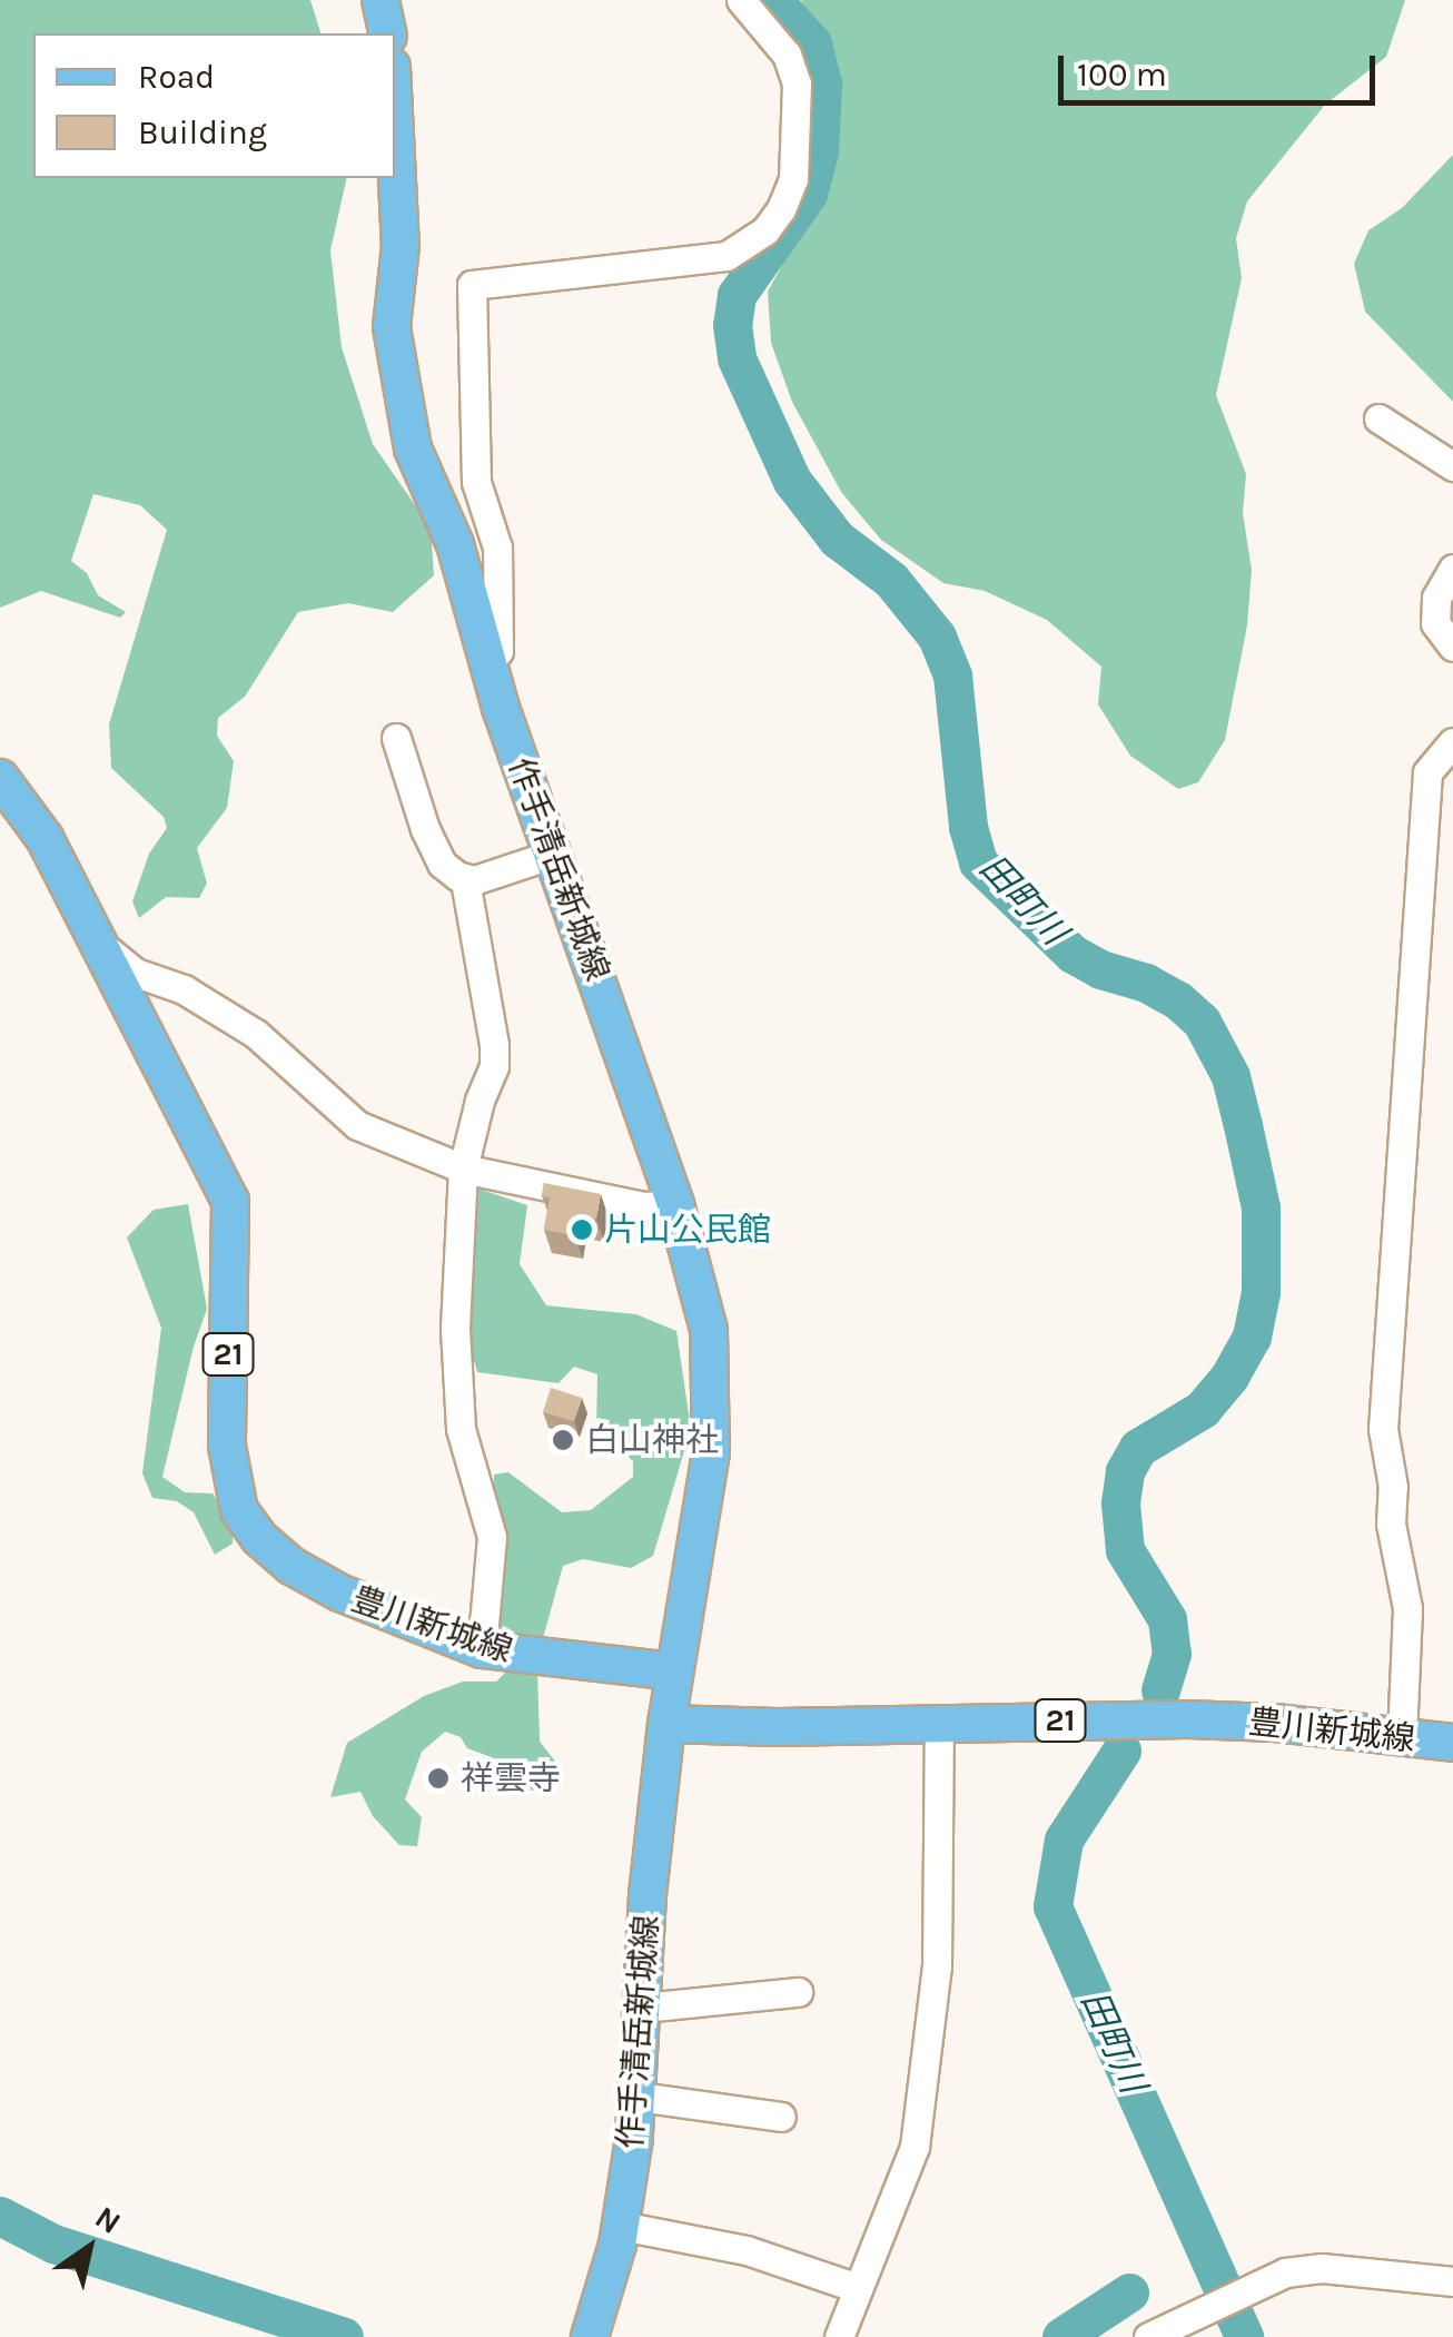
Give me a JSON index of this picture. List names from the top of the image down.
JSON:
{
  "streets": {
    "main road": ["作手清岳新城線", "21", "豊川新城線"]
  },
  "crossings": [
    ["作手清岳新城線", "豊川新城線"]
  ],
  "water": ["田町川"],
  "places": ["片山公民館", "白山神社", "祥雲寺"],
  "legend": ["Road", "Building"],
  "scale_bar": "100 m",
  "north": "top right"
}
